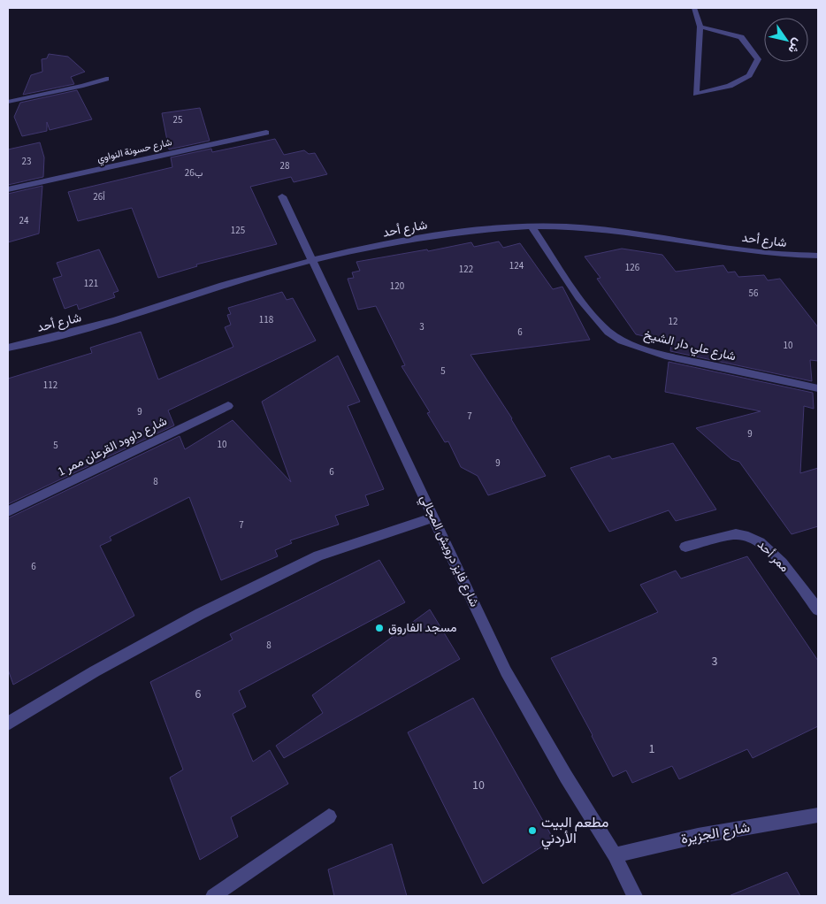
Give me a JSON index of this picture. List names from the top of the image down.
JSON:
{
  "streets": {
    "street": [
      "شارع حسونة النواوي",
      "شارع أحد",
      "شارع علي دار الشيخ",
      "شارع داوود القرعان ممر 1",
      "شارع فايز درويش المجالي",
      "ممر أحد",
      "شارع الجزيرة"
    ]
  },
  "crossings": [
    ["شارع أحد", "شارع علي دار الشيخ"],
    ["شارع أحد", "شارع فايز درويش المجالي"],
    ["شارع فايز درويش المجالي", "شارع الجزيرة"]
  ],
  "places": ["مسجد الفاروق", "مطعم البيت الأردني"],
  "house_numbers": [
    "25",
    "23",
    "28",
    "26ب",
    "26أ",
    "24",
    "125",
    "124",
    "126",
    "122",
    "121",
    "120",
    "56",
    "118",
    "12",
    "3",
    "6",
    "10",
    "5",
    "112",
    "9",
    "7",
    "9",
    "10",
    "5",
    "9",
    "6",
    "8",
    "7",
    "6",
    "8",
    "3",
    "6",
    "1",
    "10"
  ],
  "north": "bottom right"
}
